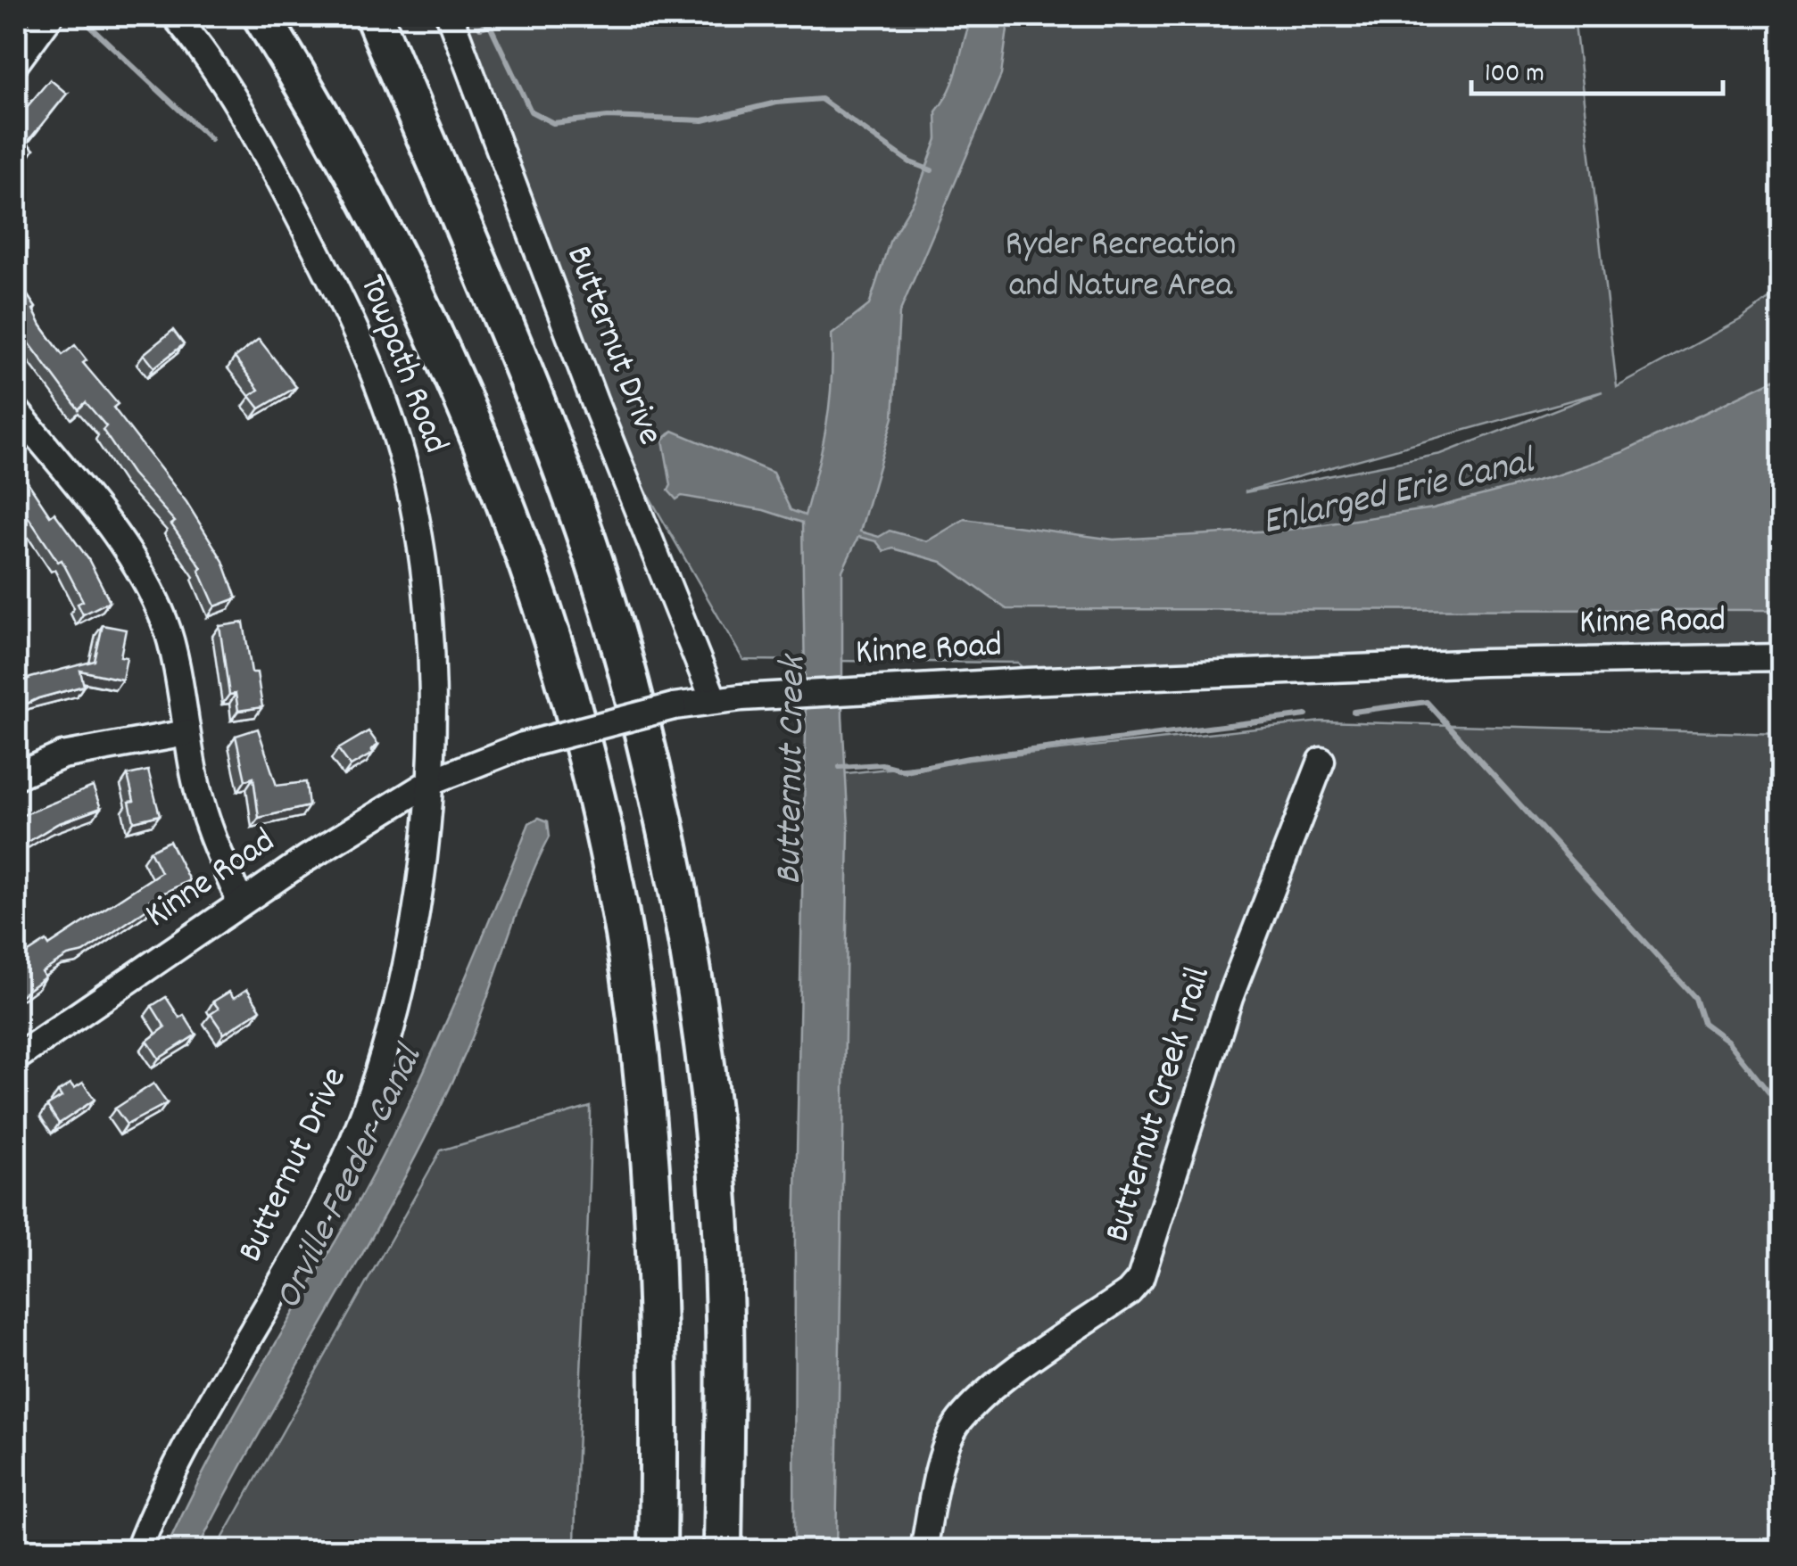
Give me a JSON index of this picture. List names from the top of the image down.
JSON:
{
  "streets": {
    "street": [
      "Butternut Drive",
      "Towpath Road",
      "Kinne Road",
      "Butternut Creek Trail"
    ]
  },
  "crossings": [
    ["Butternut Drive", "Towpath Road"],
    ["Butternut Drive", "Kinne Road"],
    ["Towpath Road", "Kinne Road"]
  ],
  "water": ["Enlarged Erie Canal", "Butternut Creek", "Orville Feeder Canal"],
  "parks": ["Ryder Recreation and Nature Area"],
  "scale_bar": "100 m"
}
